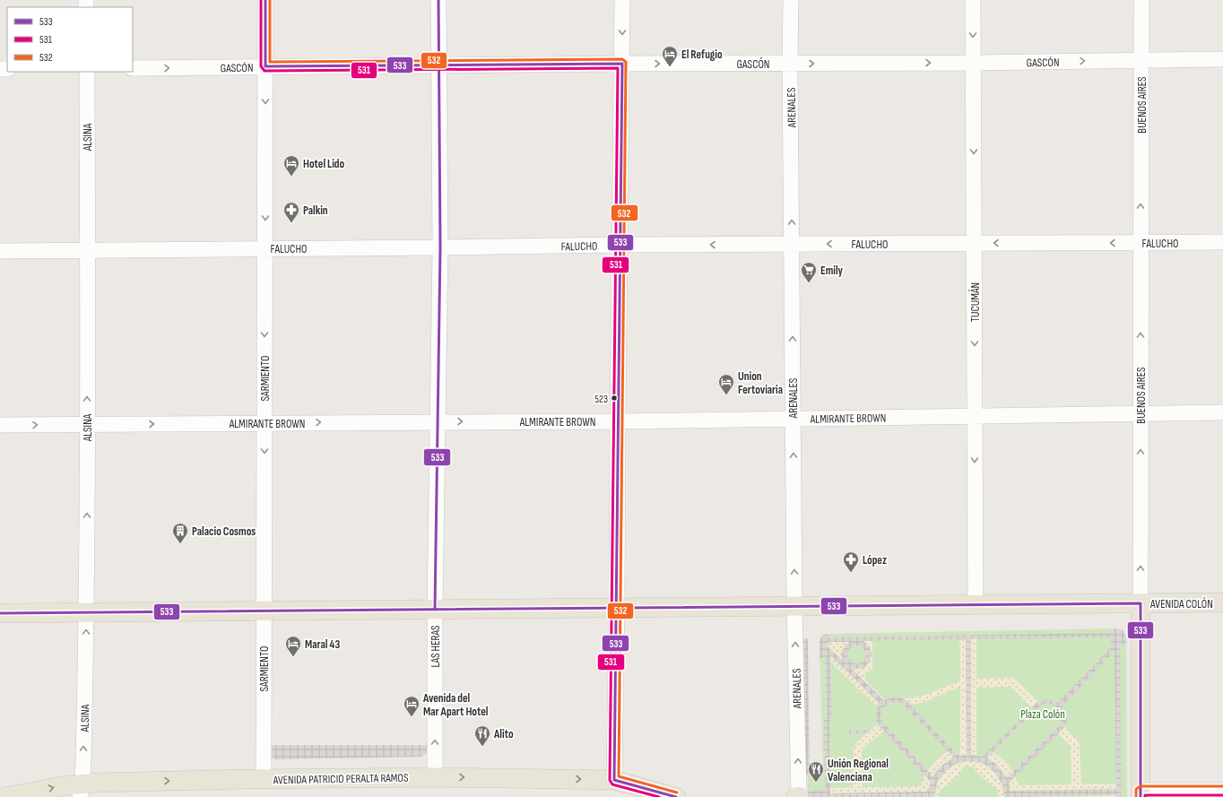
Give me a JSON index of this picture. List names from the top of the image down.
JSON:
{
  "streets": {
    "main road": ["BUENOS AIRES", "AVENIDA COLÓN", "AVENIDA PATRICIO PERALTA RAMOS"],
    "street": [
      "GASCÓN",
      "ARENALES",
      "ALSINA",
      "FALUCHO",
      "TUCUMÁN",
      "SARMIENTO",
      "ALMIRANTE BROWN",
      "LAS HERAS"
    ]
  },
  "crossings": [
    ["GASCÓN", "BUENOS AIRES"],
    ["GASCÓN", "ARENALES"],
    ["GASCÓN", "TUCUMÁN"],
    ["GASCÓN", "SARMIENTO"],
    ["GASCÓN", "LAS HERAS"],
    ["BUENOS AIRES", "FALUCHO"],
    ["BUENOS AIRES", "ALMIRANTE BROWN"],
    ["BUENOS AIRES", "AVENIDA COLÓN"],
    ["ARENALES", "FALUCHO"],
    ["ARENALES", "ALMIRANTE BROWN"],
    ["ARENALES", "AVENIDA COLÓN"],
    ["ALSINA", "FALUCHO"],
    ["ALSINA", "ALMIRANTE BROWN"],
    ["ALSINA", "AVENIDA COLÓN"],
    ["ALSINA", "AVENIDA PATRICIO PERALTA RAMOS"],
    ["FALUCHO", "TUCUMÁN"],
    ["FALUCHO", "SARMIENTO"],
    ["FALUCHO", "LAS HERAS"],
    ["TUCUMÁN", "ALMIRANTE BROWN"],
    ["TUCUMÁN", "AVENIDA COLÓN"],
    ["SARMIENTO", "ALMIRANTE BROWN"],
    ["SARMIENTO", "AVENIDA COLÓN"],
    ["SARMIENTO", "AVENIDA PATRICIO PERALTA RAMOS"],
    ["ALMIRANTE BROWN", "LAS HERAS"],
    ["AVENIDA COLÓN", "LAS HERAS"],
    ["LAS HERAS", "AVENIDA PATRICIO PERALTA RAMOS"]
  ],
  "one_way": [
    "GASCÓN",
    "BUENOS AIRES",
    "ARENALES",
    "ALSINA",
    "FALUCHO",
    "TUCUMÁN",
    "SARMIENTO",
    "ALMIRANTE BROWN",
    "AVENIDA PATRICIO PERALTA RAMOS"
  ],
  "parks": ["Plaza Colón"],
  "places": {
    "hotel": [
      "El Refugio",
      "Hotel Lido",
      "Union Fertoviaria",
      "Maral 43",
      "Avenida del Mar Apart Hotel"
    ],
    "pharmacy": ["Palkin", "López"],
    "supermarket": ["Emily"],
    "other": ["523"],
    "building": ["Palacio Cosmos"],
    "restaurant": ["Alito", "Unión Regional Valenciana"]
  },
  "lines": ["transit line 533", "transit line 531", "transit line 532"],
  "legend": ["533", "531", "532"]
}
